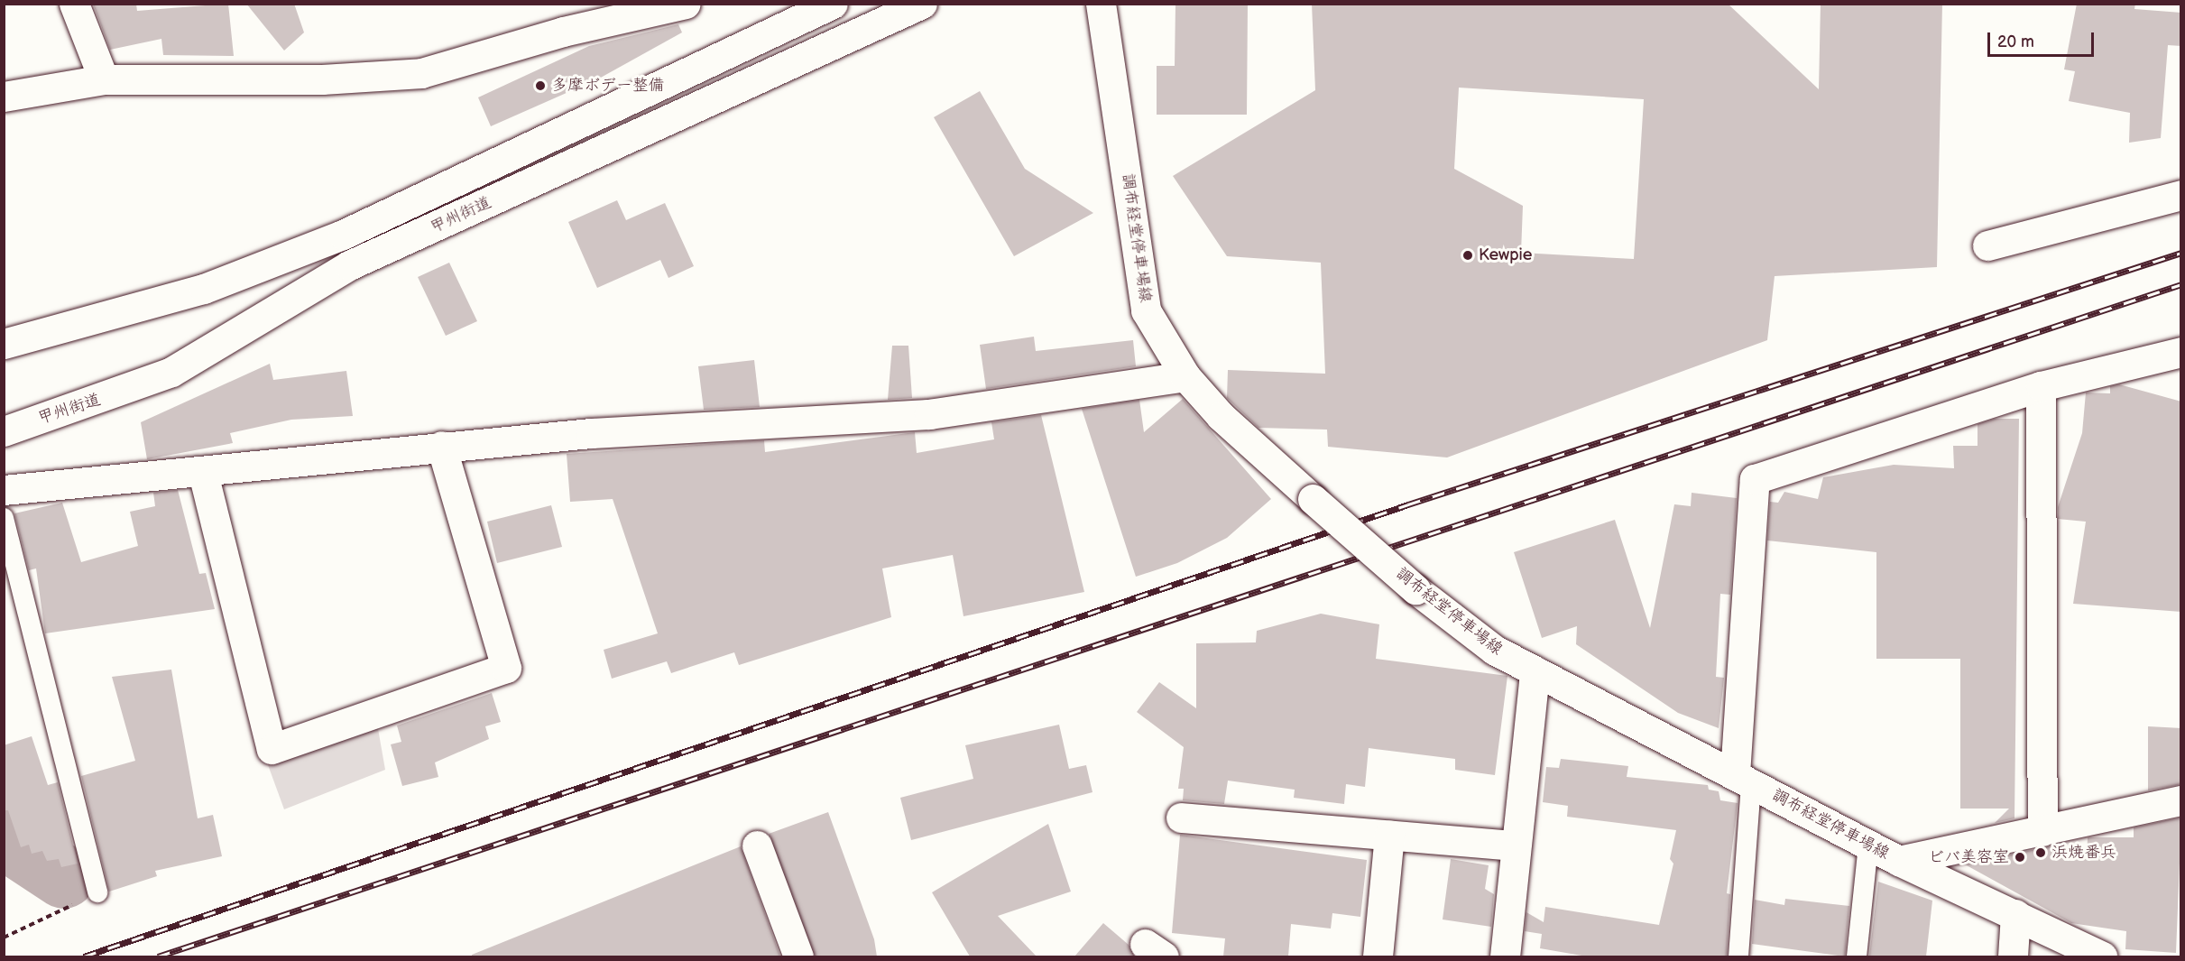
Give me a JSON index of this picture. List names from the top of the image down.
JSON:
{
  "streets": {
    "main road": ["甲州街道", "調布経堂停車場線"]
  },
  "places": [
    "多摩ボデー整備",
    "Kewpie",
    "浜焼番兵",
    "ビバ美容室"
  ],
  "scale_bar": "20 m"
}
